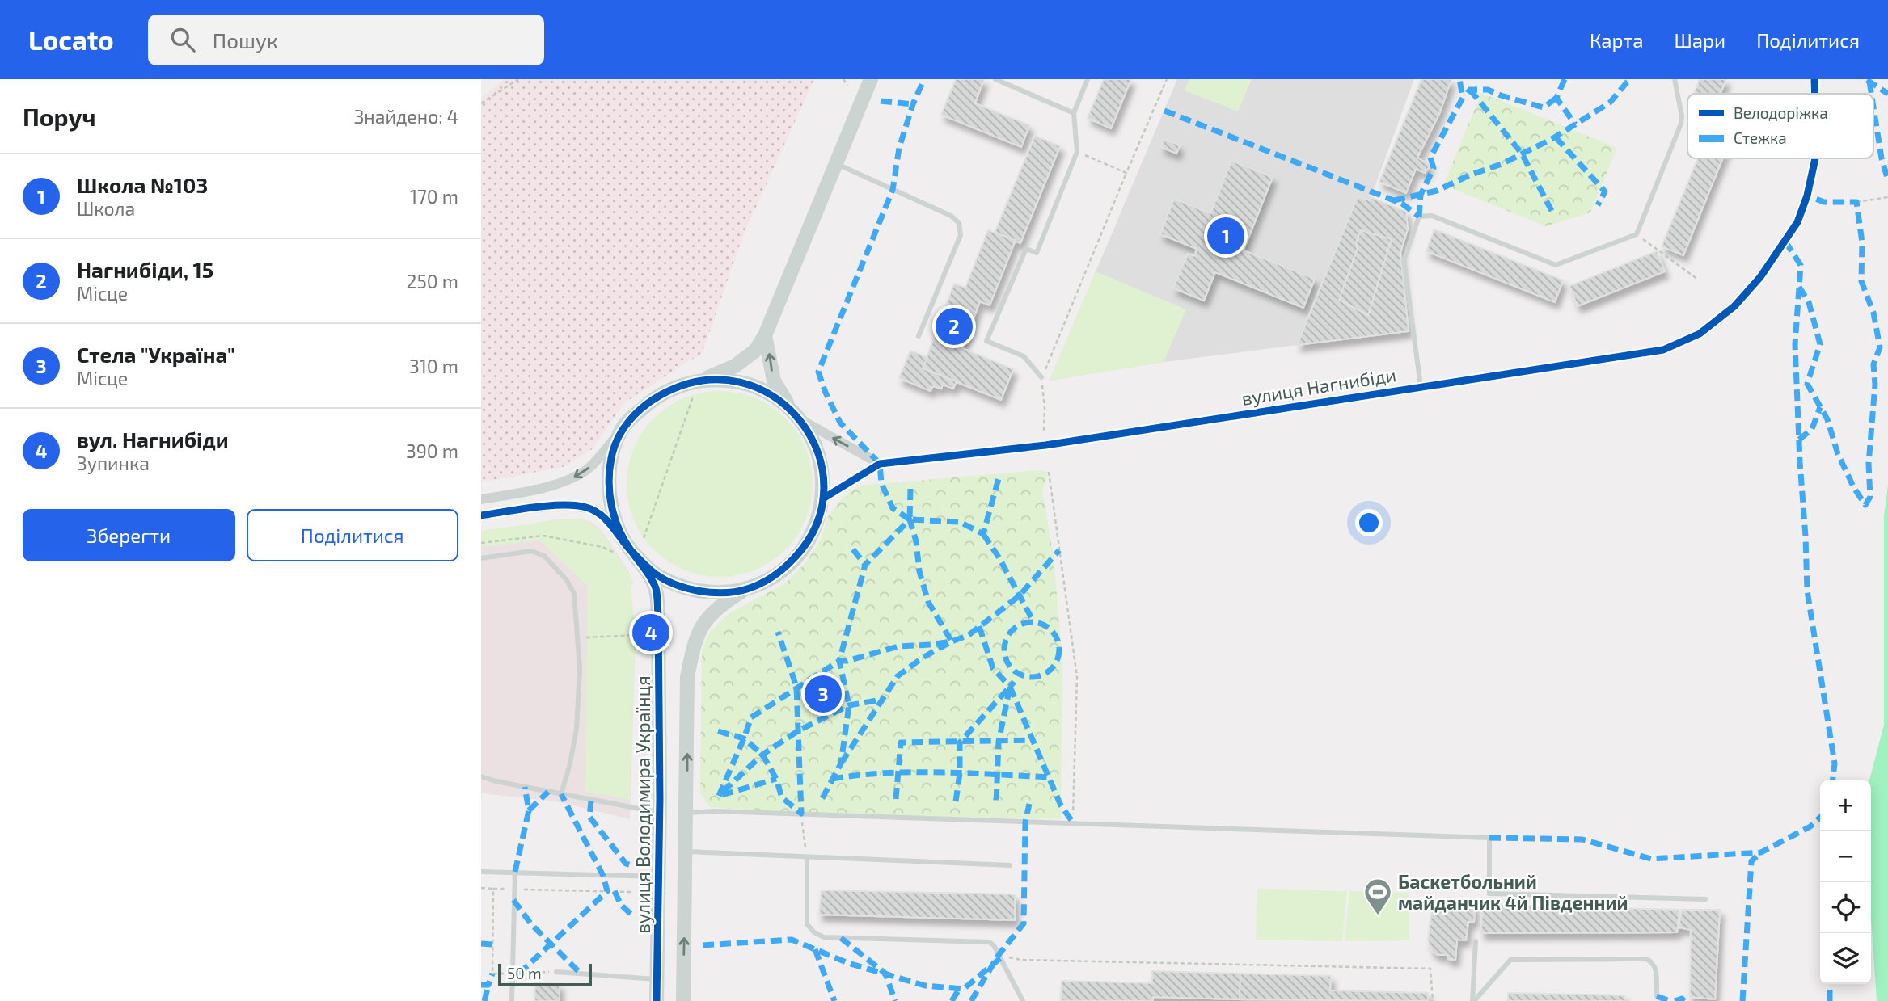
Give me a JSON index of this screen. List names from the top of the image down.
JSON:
{
  "streets": {
    "street": ["вулиця Нагнибіди", "вулиця Володимира Українця"]
  },
  "crossings": [
    ["вулиця Нагнибіди", "вулиця Володимира Українця"]
  ],
  "places": {
    "sports": ["Баскетбольний майданчик 4й Південний"]
  },
  "legend": ["Велодоріжка", "Стежка"],
  "scale_bar": "50 m",
  "page": {
    "header": "Locato",
    "search": "Пошук",
    "nav": ["Карта", "Шари", "Поділитися"],
    "heading": ["Поруч", "Знайдено: 4"],
    "list": [
      {
        "mark": "1",
        "name": "Школа №103",
        "note": "Школа",
        "value": "170 m"
      },
      {
        "mark": "2",
        "name": "Нагнибіди, 15",
        "note": "Місце",
        "value": "250 m"
      },
      {
        "mark": "3",
        "name": "Стела \"Україна\"",
        "note": "Місце",
        "value": "310 m"
      },
      {
        "mark": "4",
        "name": "вул. Нагнибіди",
        "note": "Зупинка",
        "value": "390 m"
      }
    ],
    "pins": [
      "1",
      "2",
      "4",
      "3"
    ],
    "buttons": ["Зберегти", "Поділитися"],
    "map_buttons": ["+", "−"],
    "scale": "50 m"
  }
}
